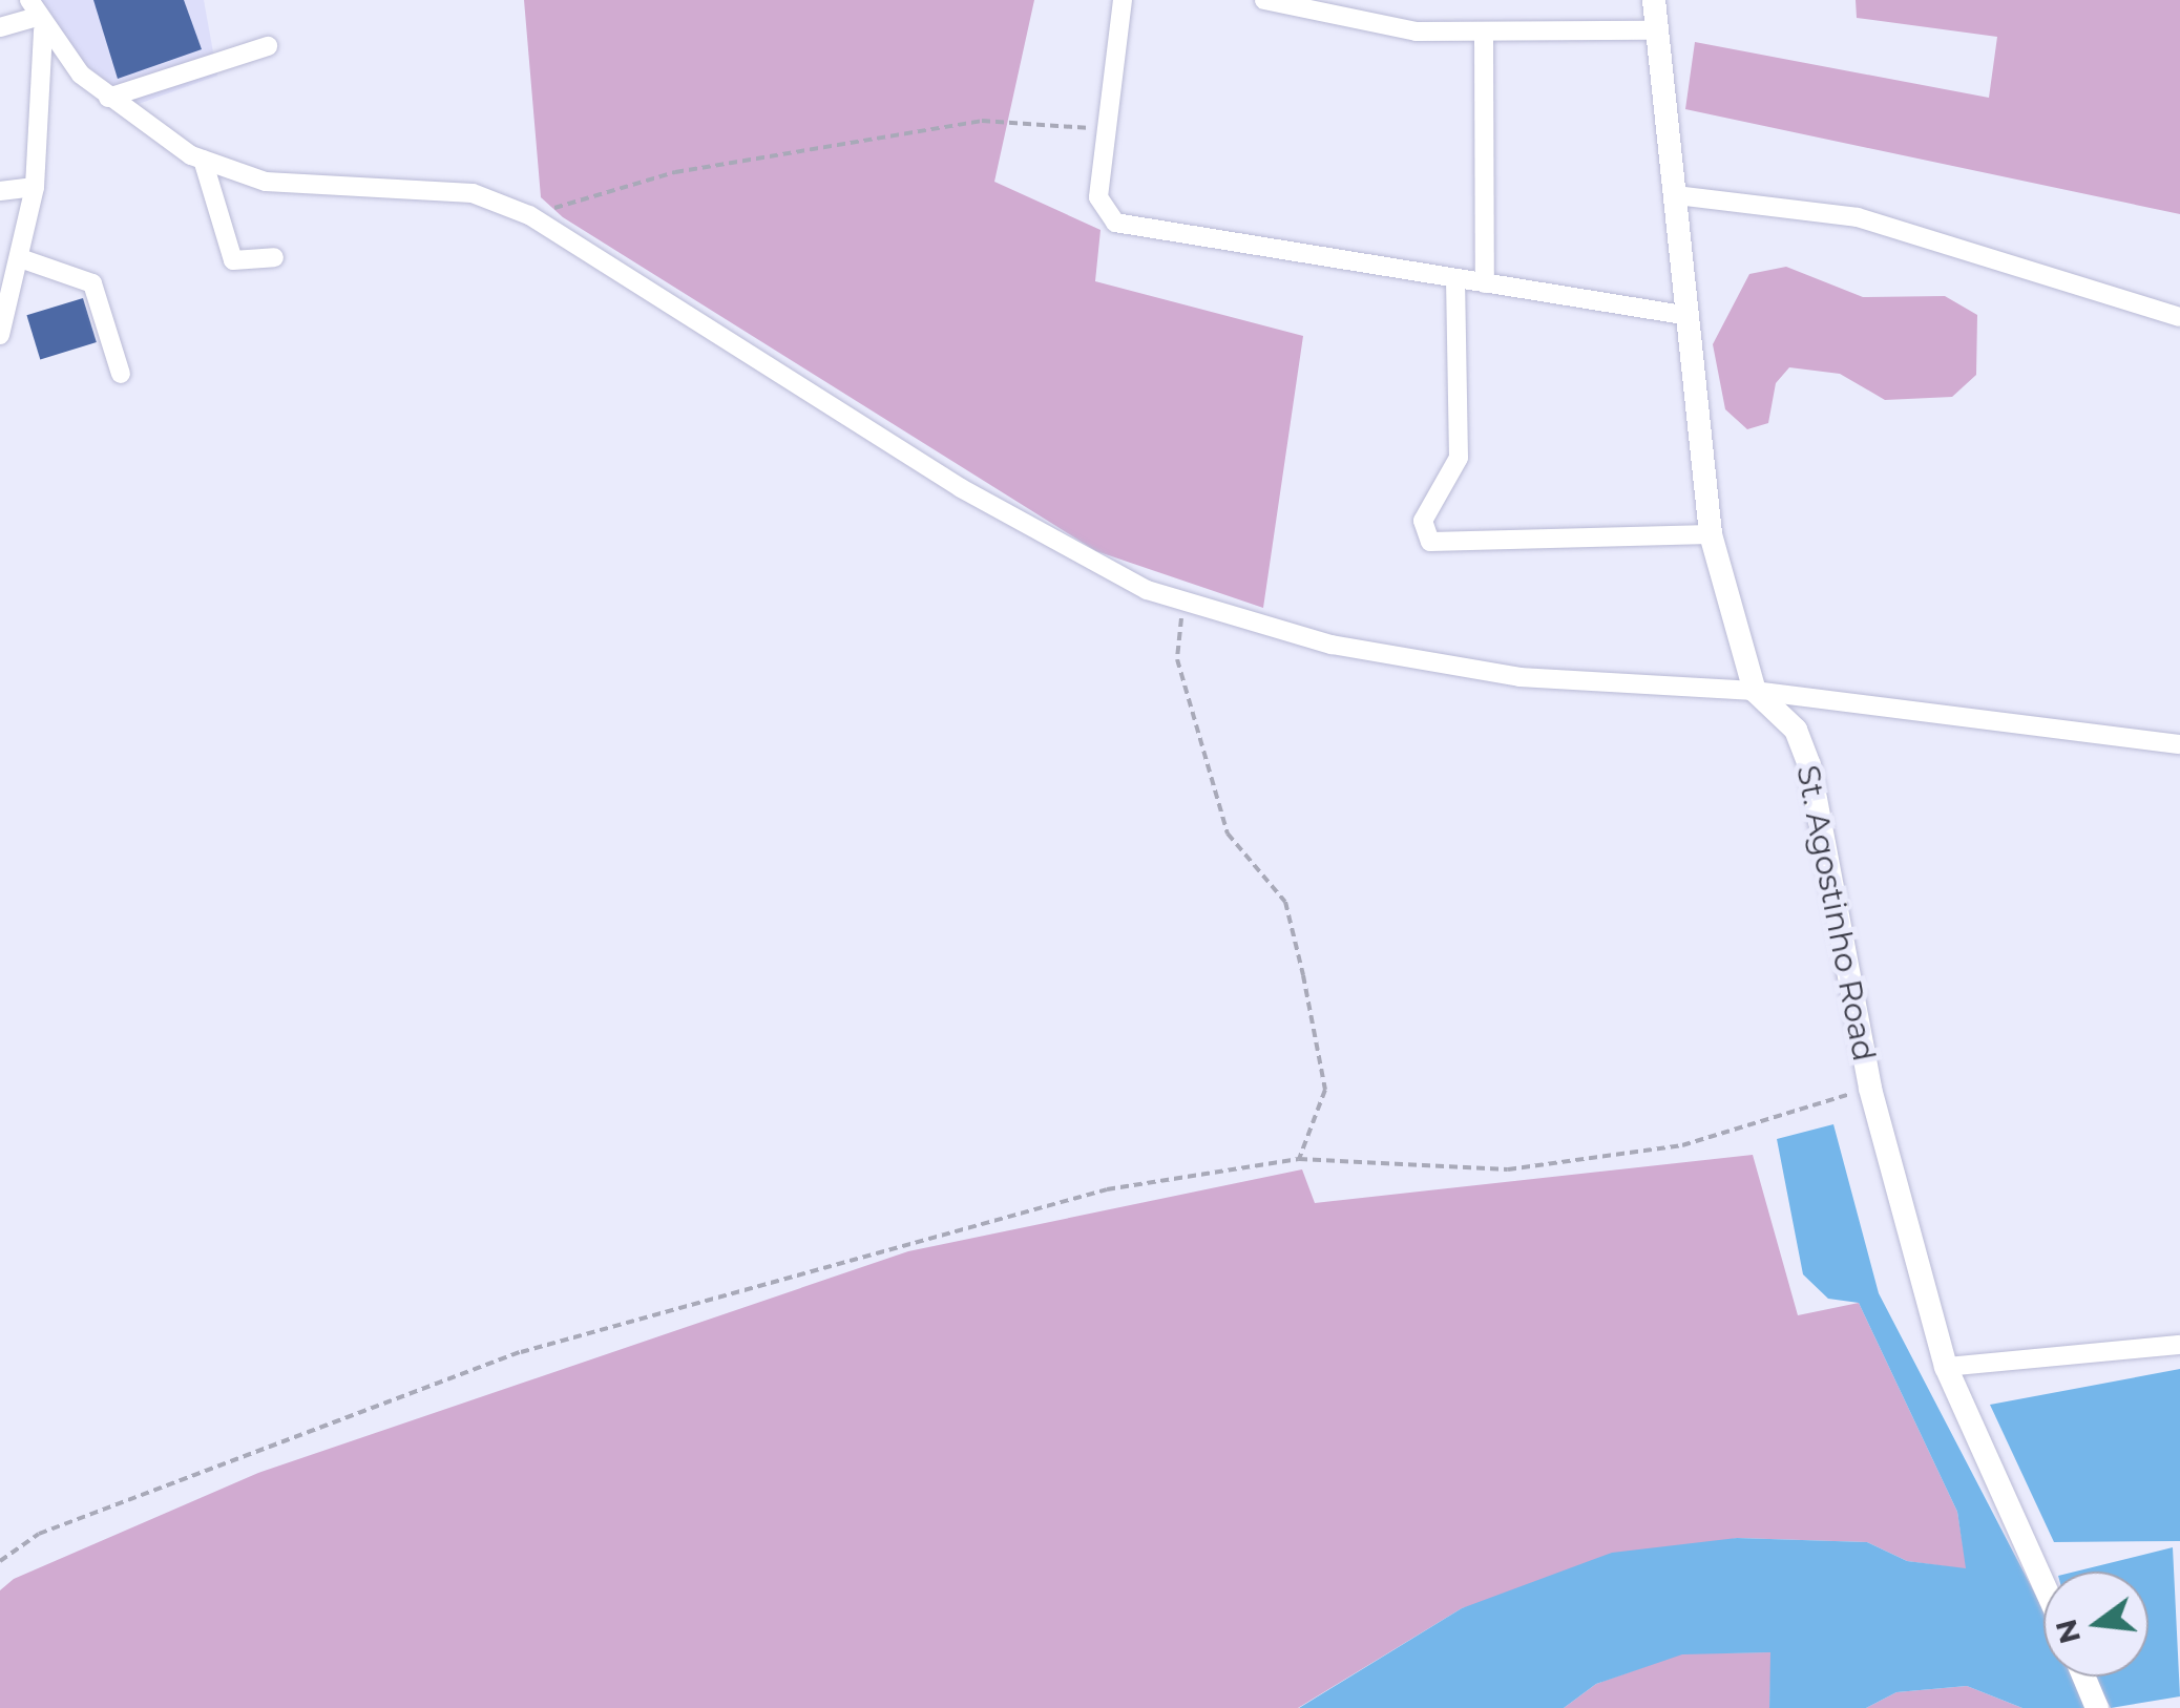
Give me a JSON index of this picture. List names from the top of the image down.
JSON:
{
  "streets": {
    "main road": ["St. Agostinho Road"]
  },
  "north": "left"
}
